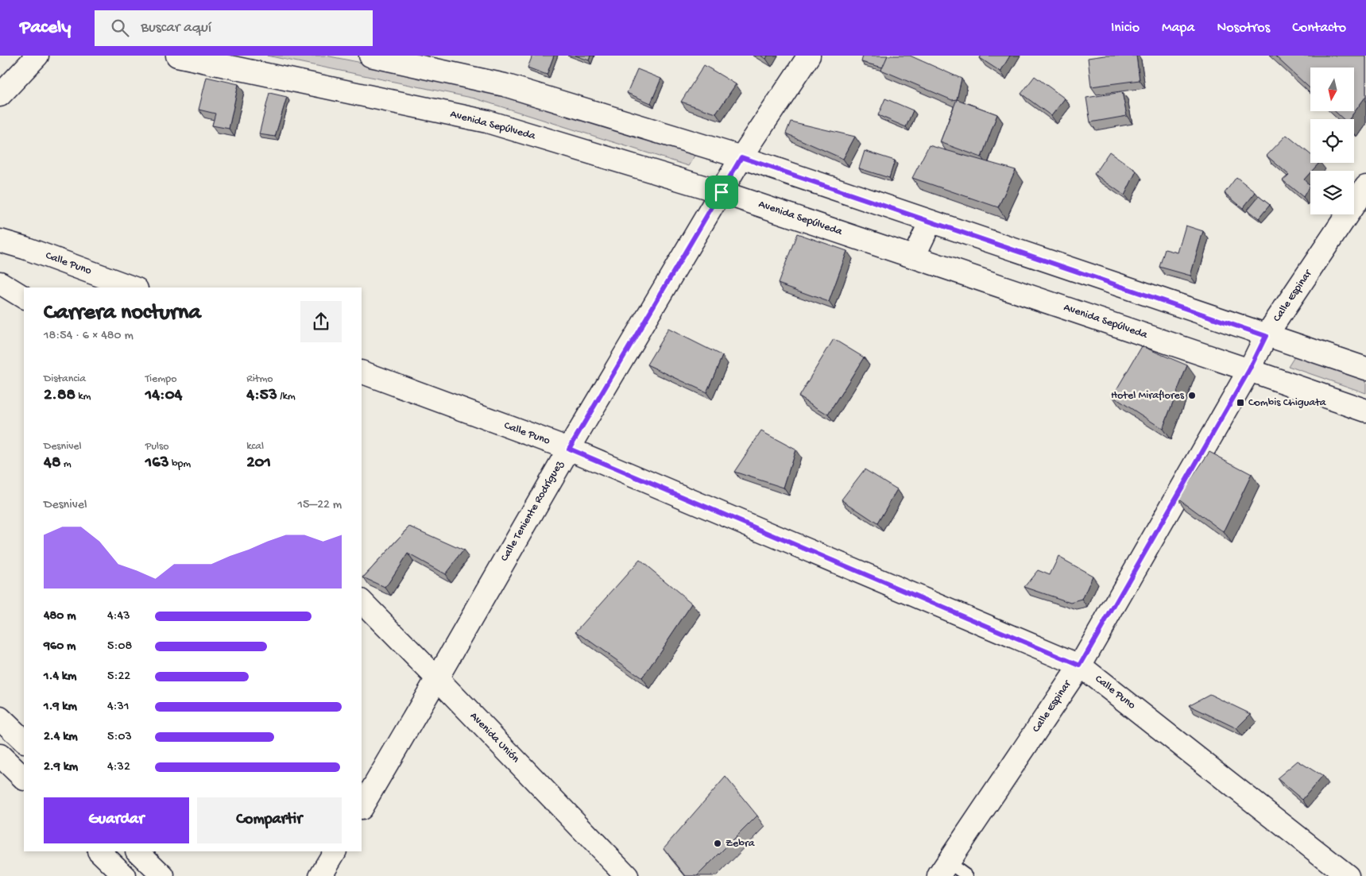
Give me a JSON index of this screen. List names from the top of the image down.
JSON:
{
  "streets": {
    "street": [
      "Avenida Sepúlveda",
      "Calle Puno",
      "Calle Espinar",
      "Calle Teniente Rodríguez",
      "Avenida Unión"
    ]
  },
  "crossings": [
    ["Avenida Sepúlveda", "Calle Espinar"],
    ["Avenida Sepúlveda", "Calle Teniente Rodríguez"],
    ["Calle Puno", "Calle Espinar"],
    ["Calle Puno", "Calle Teniente Rodríguez"],
    ["Calle Teniente Rodríguez", "Avenida Unión"]
  ],
  "places": {
    "other": ["Hotel Miraflores", "Zebra"],
    "transit": ["Combis Chiguata"]
  },
  "north": "bottom",
  "page": {
    "header": "Pacely",
    "search": "Buscar aquí",
    "nav": [
      "Inicio",
      "Mapa",
      "Nosotros",
      "Contacto"
    ],
    "heading": ["Carrera nocturna", "18:54 · 6 × 480 m"],
    "stats": [
      ["Distancia", "2.88 km"],
      ["Tiempo", "14:04"],
      ["Ritmo", "4:53 /km"],
      ["Desnivel", "48 m"],
      ["Pulso", "163 bpm"],
      ["kcal", "201"]
    ],
    "chart": ["Desnivel", "15–22 m"],
    "list": [
      {
        "name": "480 m",
        "note": "4:43"
      },
      {
        "name": "960 m",
        "note": "5:08"
      },
      {
        "name": "1.4 km",
        "note": "5:22"
      },
      {
        "name": "1.9 km",
        "note": "4:31"
      },
      {
        "name": "2.4 km",
        "note": "5:03"
      },
      {
        "name": "2.9 km",
        "note": "4:32"
      }
    ],
    "buttons": ["Guardar", "Compartir"]
  }
}
